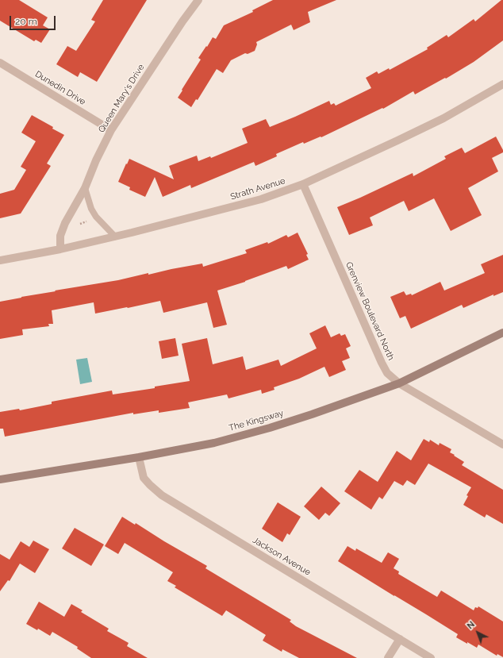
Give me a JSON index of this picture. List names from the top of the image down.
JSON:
{
  "streets": {
    "street": [
      "Dunedin Drive",
      "Queen Mary's Drive",
      "Strath Avenue",
      "Grenview Boulevard North",
      "The Kingsway",
      "Jackson Avenue"
    ]
  },
  "crossings": [
    ["Dunedin Drive", "Queen Mary's Drive"],
    ["Queen Mary's Drive", "Strath Avenue"],
    ["Strath Avenue", "Grenview Boulevard North"],
    ["Grenview Boulevard North", "The Kingsway"],
    ["The Kingsway", "Jackson Avenue"]
  ],
  "scale_bar": "20 m",
  "north": "top left"
}
